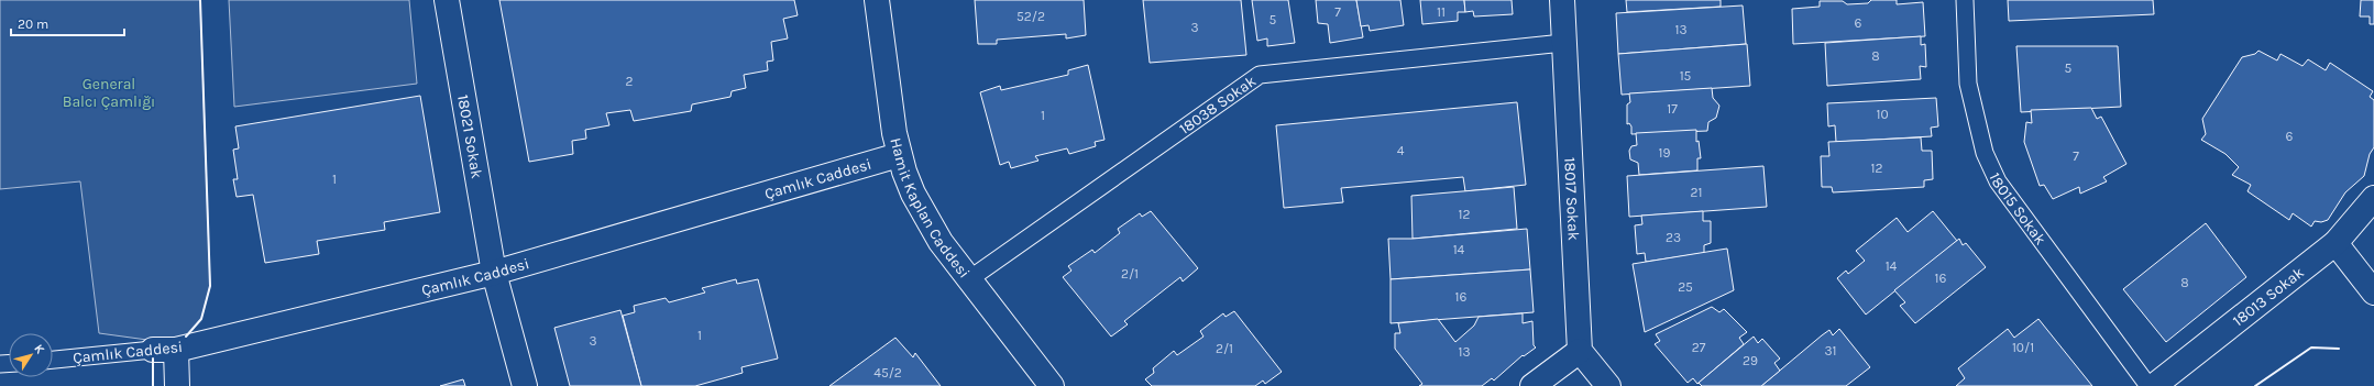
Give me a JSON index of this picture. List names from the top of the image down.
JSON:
{
  "streets": {
    "street": [
      "18021 Sokak",
      "Çamlık Caddesi",
      "18017 Sokak",
      "Hamit Kaplan Caddesi",
      "18013 Sokak"
    ],
    "lane": ["18038 Sokak", "18015 Sokak"]
  },
  "crossings": [
    ["18038 Sokak", "18017 Sokak"],
    ["18038 Sokak", "Hamit Kaplan Caddesi"],
    ["18021 Sokak", "Çamlık Caddesi"],
    ["Çamlık Caddesi", "Hamit Kaplan Caddesi"]
  ],
  "parks": ["General Balcı Çamlığı"],
  "house_numbers": [
    "7",
    "11",
    "52/2",
    "5",
    "6",
    "3",
    "13",
    "8",
    "5",
    "15",
    "2",
    "17",
    "10",
    "1",
    "6",
    "4",
    "19",
    "7",
    "12",
    "1",
    "21",
    "12",
    "23",
    "14",
    "14",
    "2/1",
    "16",
    "8",
    "25",
    "16",
    "1",
    "3",
    "27",
    "10/1",
    "2/1",
    "31",
    "13",
    "29",
    "45/2"
  ],
  "scale_bar": "20 m",
  "north": "top right"
}
